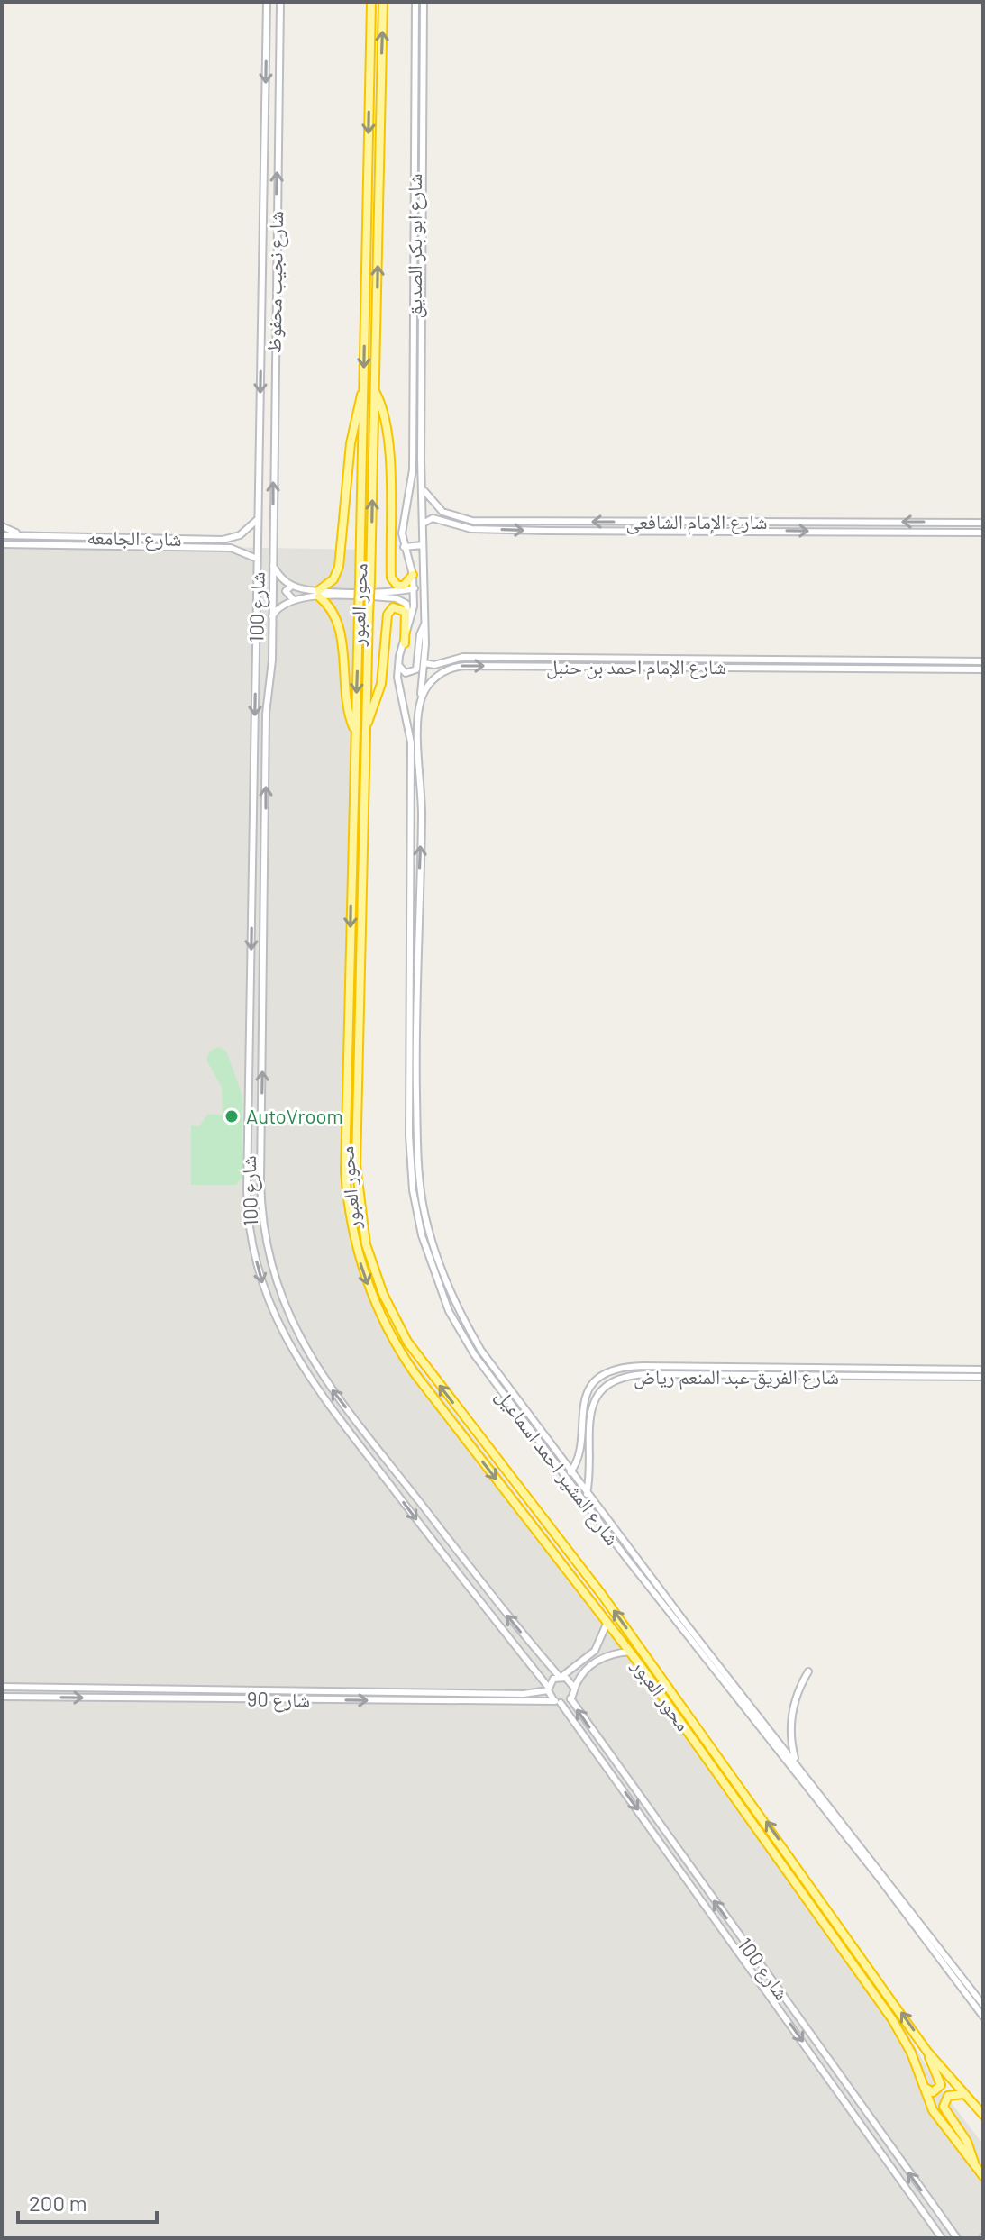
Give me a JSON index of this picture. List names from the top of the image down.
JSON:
{
  "streets": {
    "highway": ["محور العبور"],
    "street": [
      "شارع ابو بكر الصديق",
      "شارع نجيب محفوظ",
      "شارع الإمام الشافعى",
      "شارع الجامعه",
      "شارع 100",
      "شارع الإمام احمد بن حنبل",
      "شارع الفريق عبد المنعم رياض",
      "شارع المشير احمد اسماعيل",
      "شارع 90"
    ]
  },
  "crossings": [
    ["شارع ابو بكر الصديق", "شارع الإمام الشافعى"],
    ["شارع نجيب محفوظ", "شارع الجامعه"],
    ["شارع نجيب محفوظ", "شارع 100"],
    ["شارع الجامعه", "شارع 100"],
    ["شارع 100", "شارع 90"]
  ],
  "places": ["AutoVroom"],
  "scale_bar": "200 m"
}
